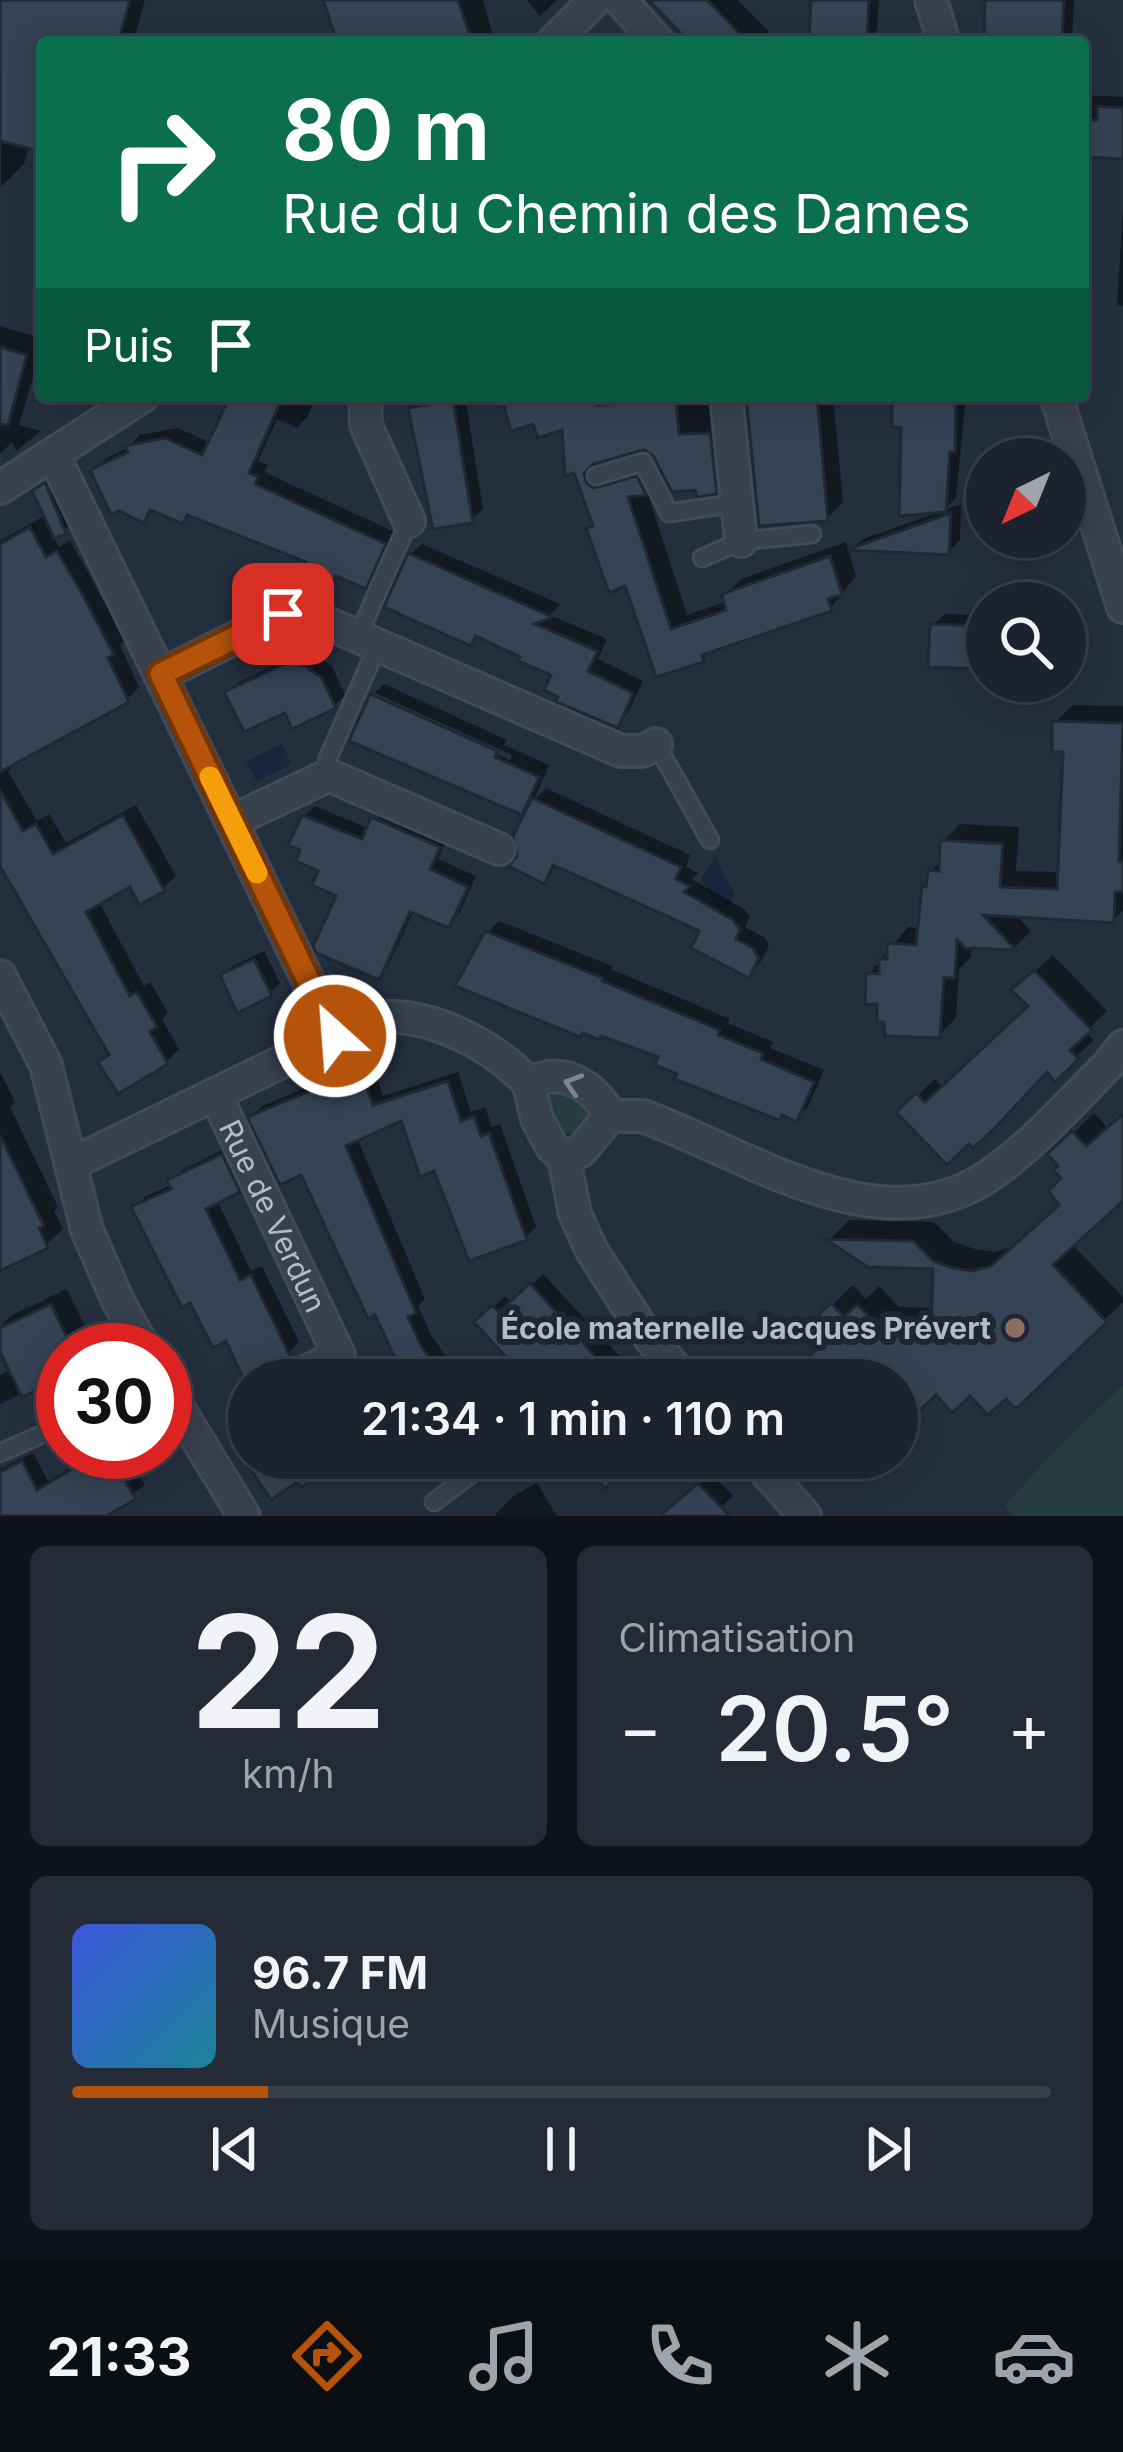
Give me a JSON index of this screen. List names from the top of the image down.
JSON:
{
  "streets": {
    "street": ["Rue de Verdun"]
  },
  "places": ["École maternelle Jacques Prévert"],
  "north": "bottom left",
  "page": {
    "turn": ["80 m", "Rue du Chemin des Dames"],
    "then": "Puis",
    "limit": "30",
    "trip": "21:34 · 1 min · 110 m",
    "tile": [
      ["22", "km/h"],
      "Climatisation"
    ],
    "heat": ["−", "20.5°", "+"],
    "song": ["96.7 FM", "Musique"],
    "tabs": "21:33"
  }
}
